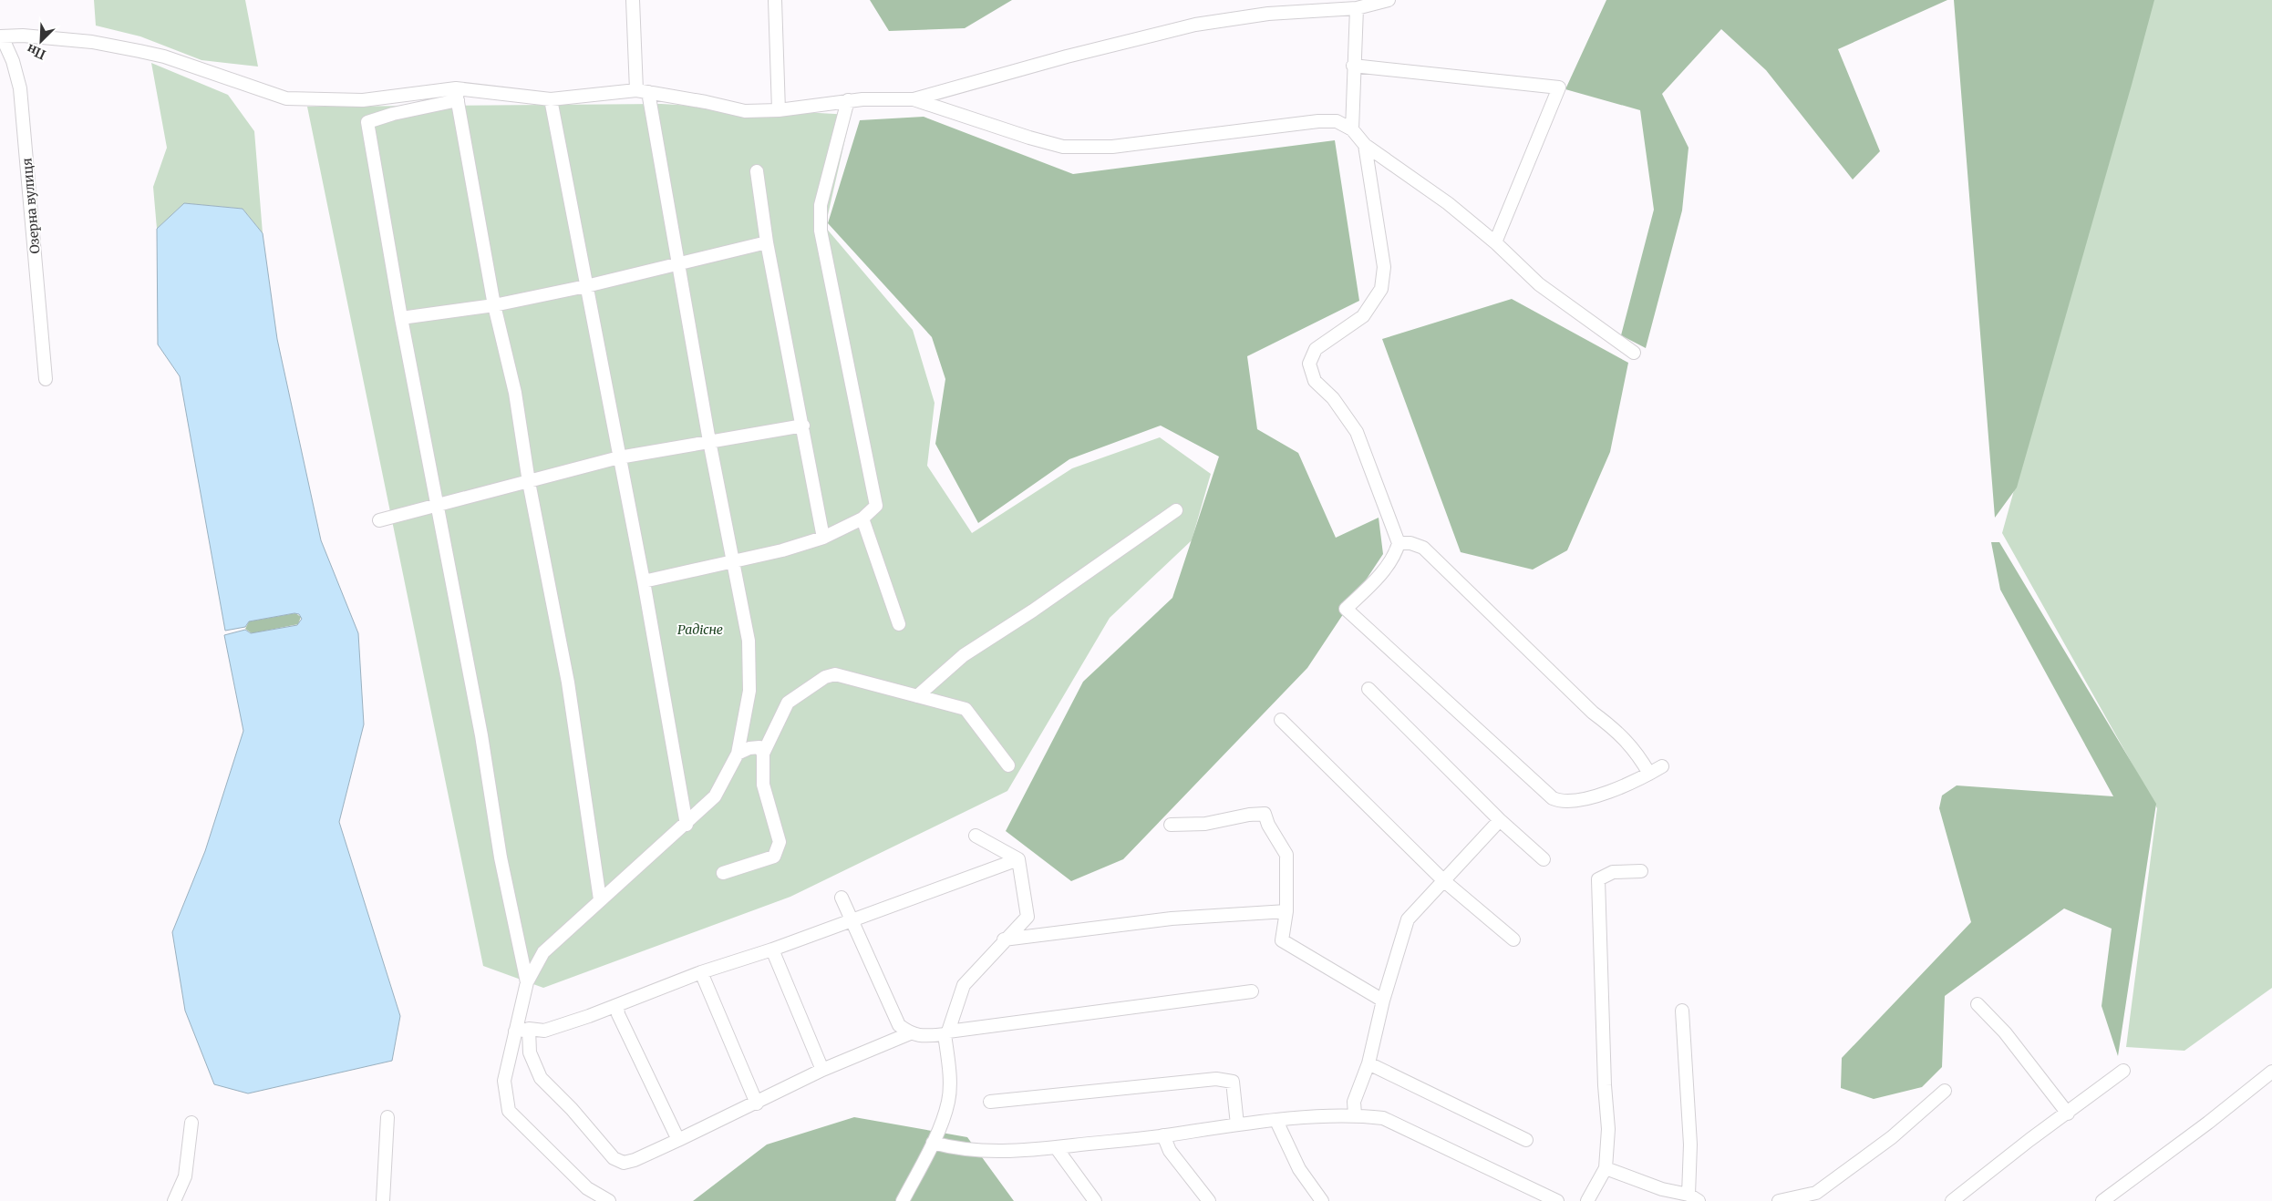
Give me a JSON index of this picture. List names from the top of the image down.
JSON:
{
  "streets": {
    "street": ["Озерна вулиця"]
  },
  "parks": ["Радісне"],
  "north": "bottom left"
}
